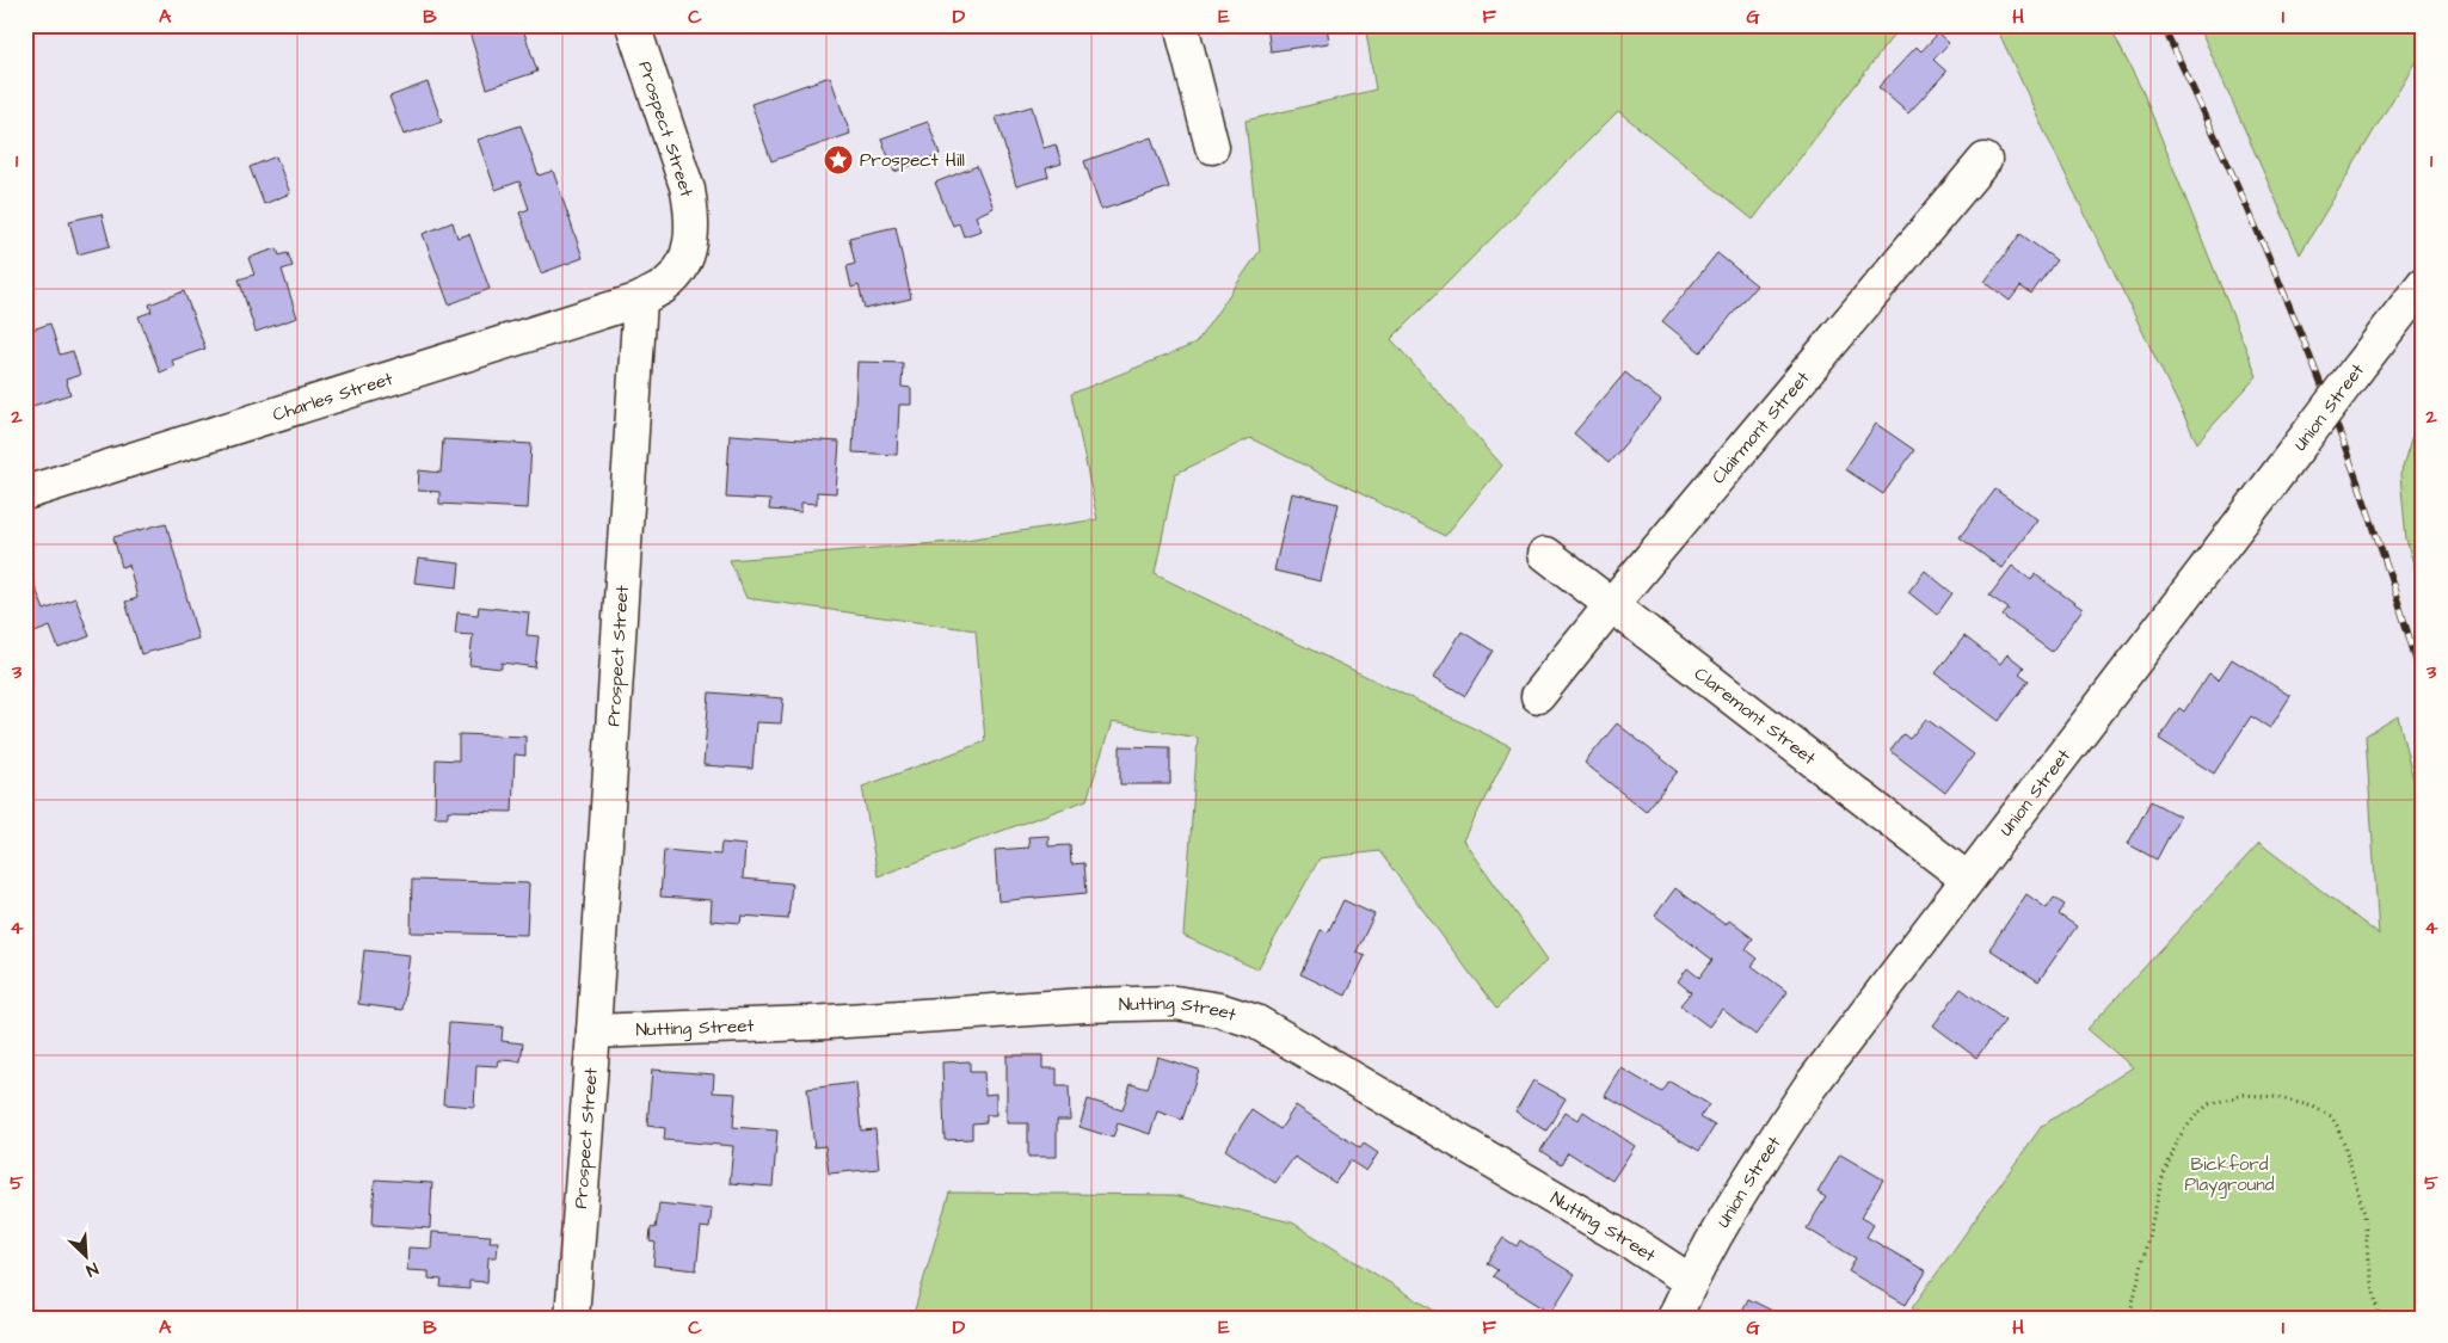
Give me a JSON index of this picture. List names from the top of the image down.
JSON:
{
  "streets": {
    "street": [
      "Prospect Street",
      "Charles Street",
      "Union Street",
      "Clairmont Street",
      "Claremont Street",
      "Nutting Street"
    ]
  },
  "crossings": [
    ["Prospect Street", "Charles Street"],
    ["Prospect Street", "Nutting Street"],
    ["Union Street", "Claremont Street"],
    ["Union Street", "Nutting Street"],
    ["Clairmont Street", "Claremont Street"]
  ],
  "parks": ["Bickford Playground"],
  "places": {
    "place": ["Prospect Hill"]
  },
  "north": "bottom right",
  "grid": {
    "columns": [
      "A",
      "B",
      "C",
      "D",
      "E",
      "F",
      "G",
      "H",
      "I"
    ],
    "rows": [
      "1",
      "2",
      "3",
      "4",
      "5"
    ]
  }
}
